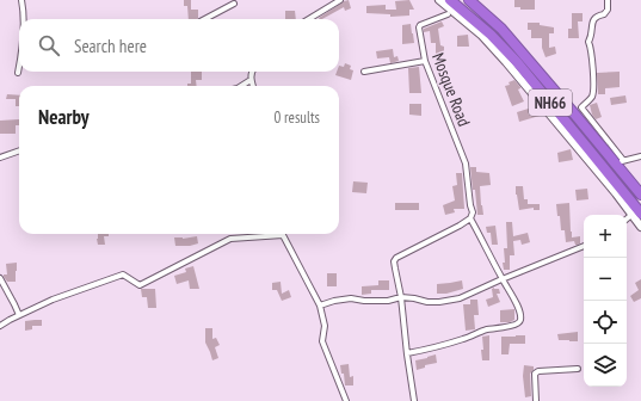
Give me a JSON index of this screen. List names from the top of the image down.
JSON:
{
  "streets": {
    "highway": ["NH66"],
    "street": ["Mosque Road"]
  },
  "page": {
    "search": "Search here",
    "heading": ["Nearby", "0 results"],
    "map_buttons": ["+", "−"]
  }
}
